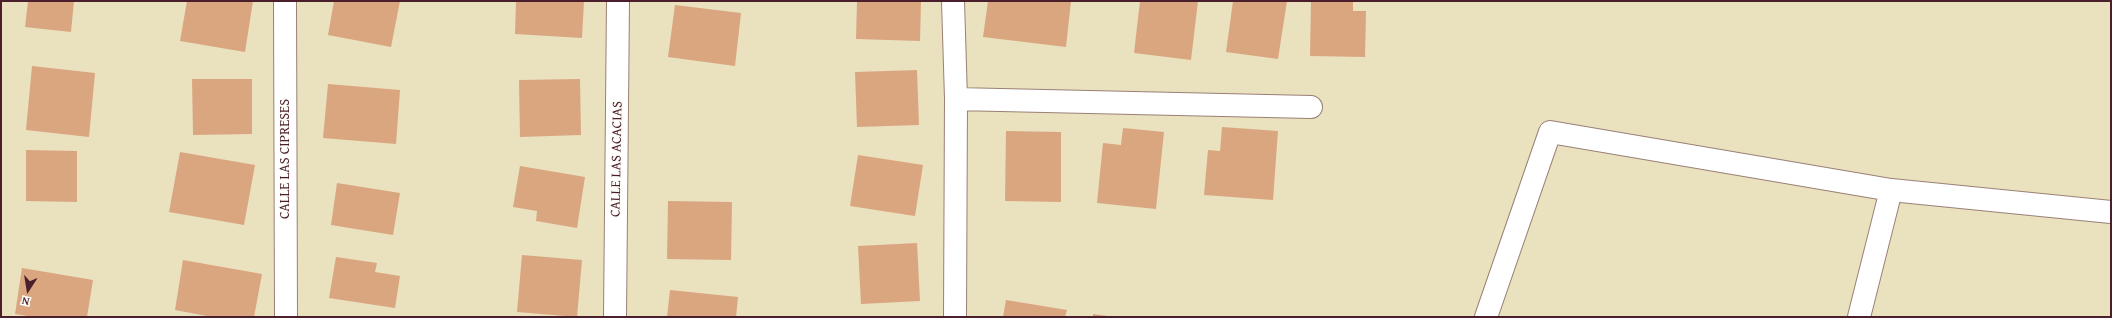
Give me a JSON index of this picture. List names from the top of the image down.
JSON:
{
  "streets": {
    "street": ["CALLE LAS CIPRESES", "CALLE LAS ACACIAS"]
  },
  "north": "bottom"
}
